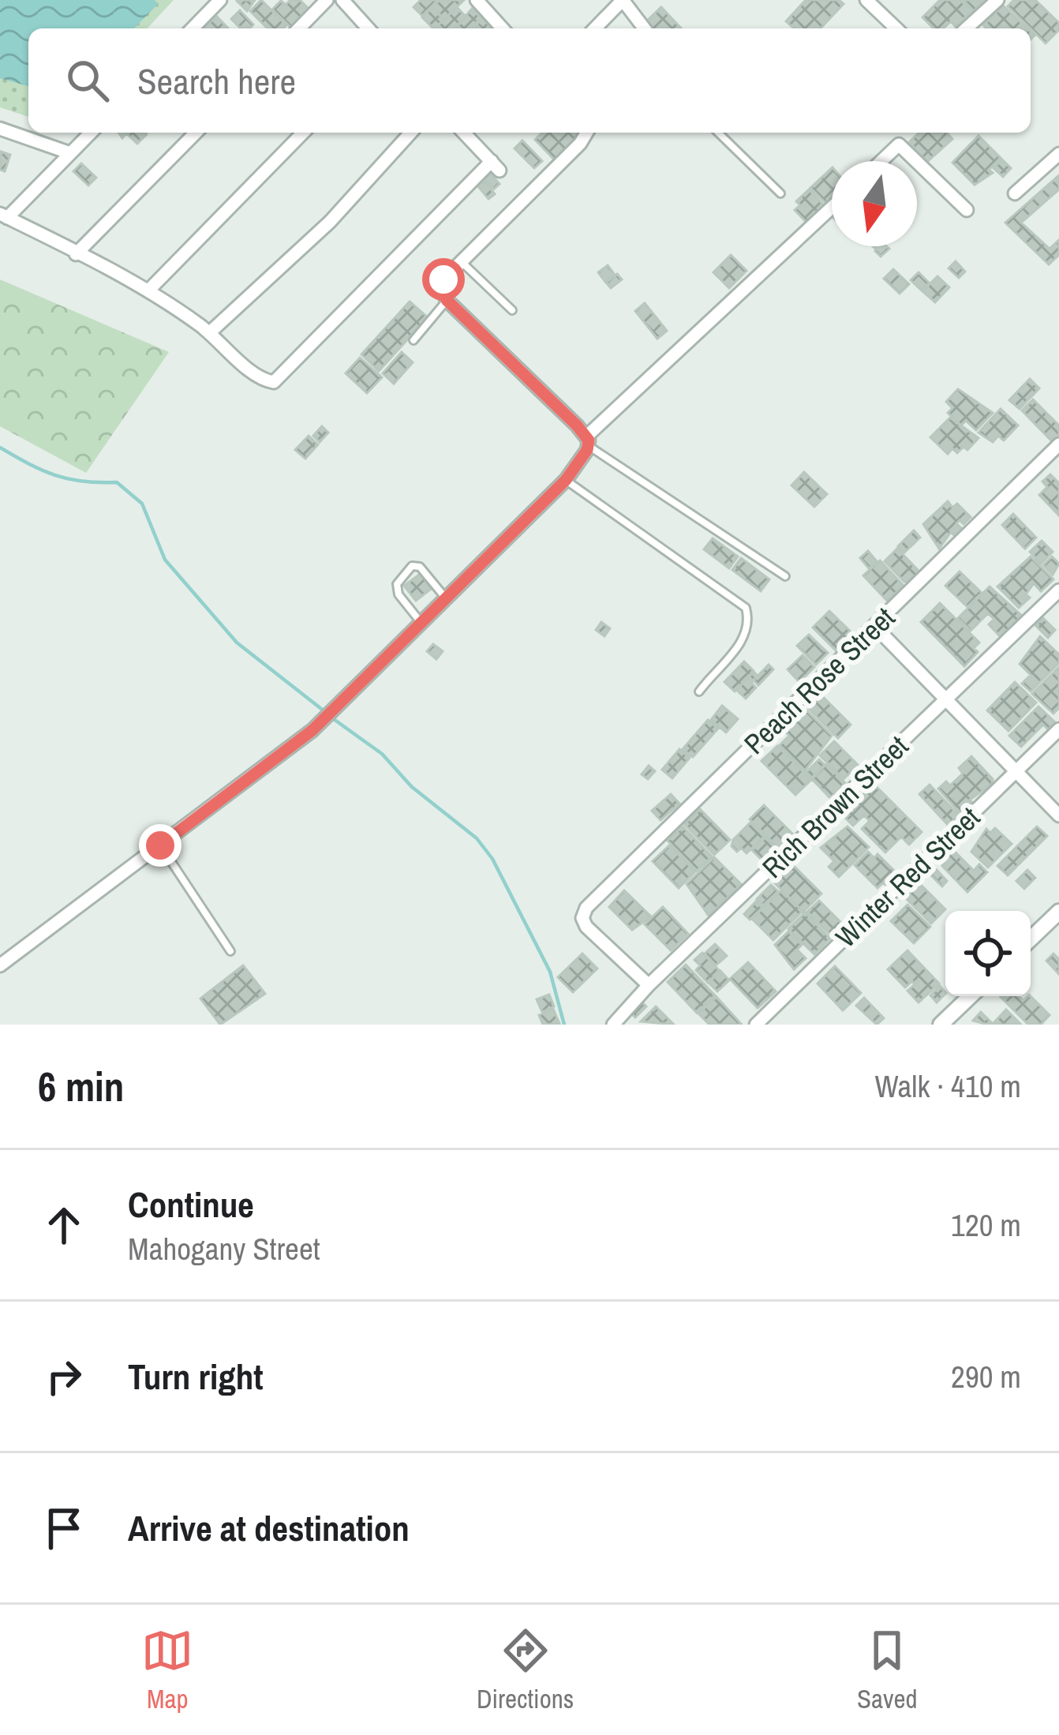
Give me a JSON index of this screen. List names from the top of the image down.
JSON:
{
  "streets": {
    "street": ["Peach Rose Street", "Rich Brown Street", "Winter Red Street"]
  },
  "crossings": [
    ["Peach Rose Street", "Rich Brown Street"]
  ],
  "north": "bottom",
  "page": {
    "search": "Search here",
    "heading": ["6 min", "Walk · 410 m"],
    "list": [
      ["Continue", "Mahogany Street", "120 m"],
      ["Turn right", "290 m"],
      "Arrive at destination"
    ],
    "nav": ["Map", "Directions", "Saved"]
  }
}
